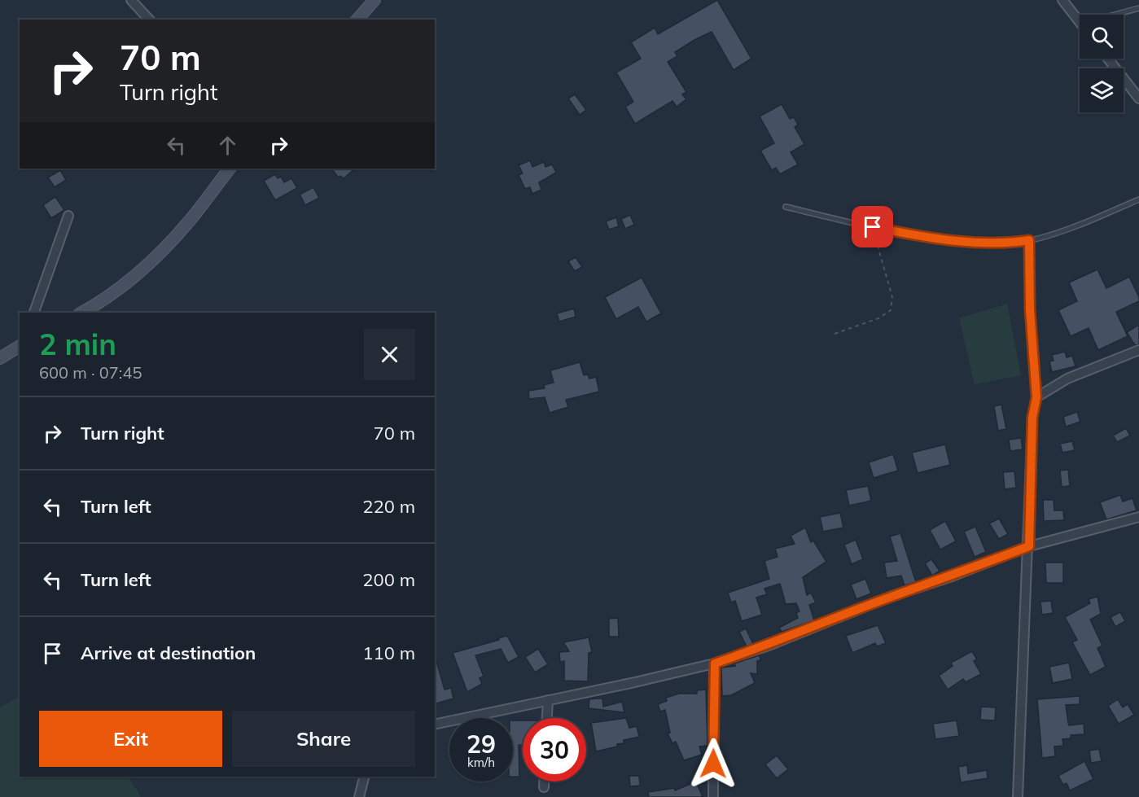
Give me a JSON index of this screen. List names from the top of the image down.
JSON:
{
  "page": {
    "turn": ["70 m", "Turn right"],
    "heading": ["2 min", "600 m · 07:45"],
    "list": [
      {
        "name": "Turn right",
        "value": "70 m"
      },
      {
        "name": "Turn left",
        "value": "220 m"
      },
      {
        "name": "Turn left",
        "value": "200 m"
      },
      {
        "name": "Arrive at destination",
        "value": "110 m"
      }
    ],
    "buttons": ["Exit", "Share"],
    "speed": "29 km/h",
    "limit": "30"
  }
}
